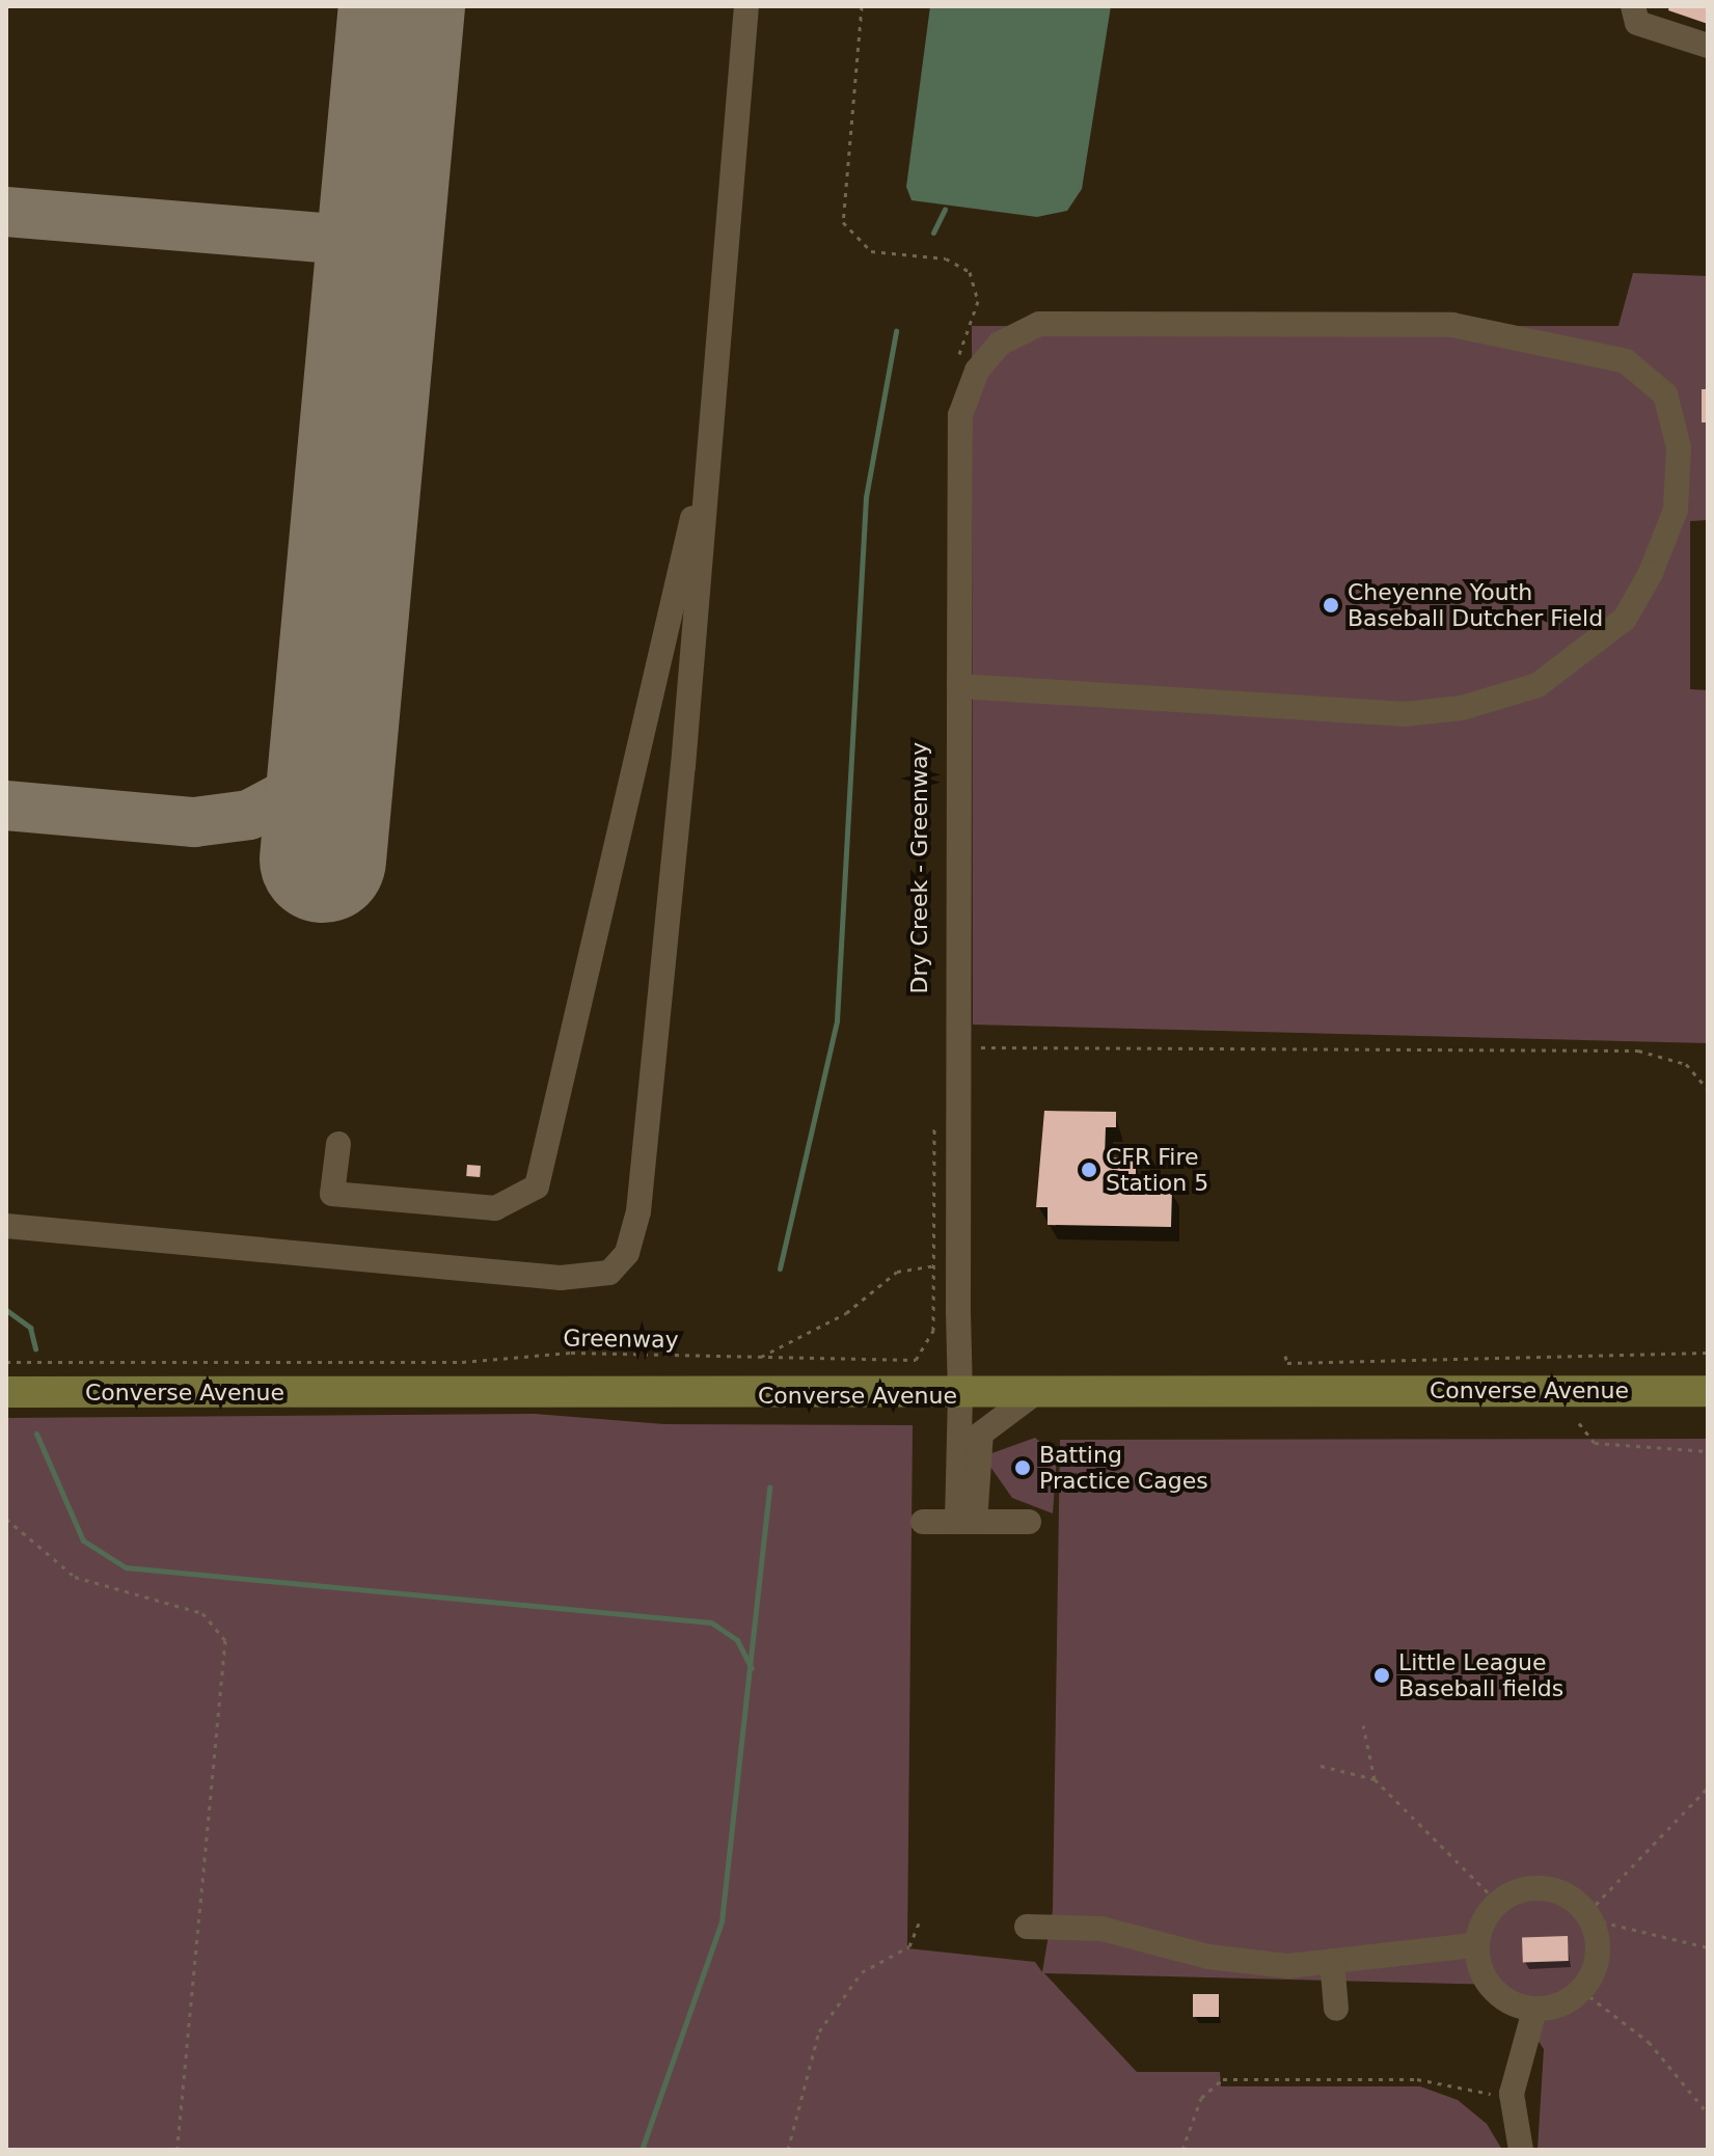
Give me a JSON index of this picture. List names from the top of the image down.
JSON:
{
  "streets": {
    "main road": ["Converse Avenue"],
    "path": ["Greenway"]
  },
  "places": [
    "Cheyenne Youth Baseball Dutcher Field",
    "CFR Fire Station 5",
    "Batting Practice Cages",
    "Little League Baseball fields"
  ]
}
